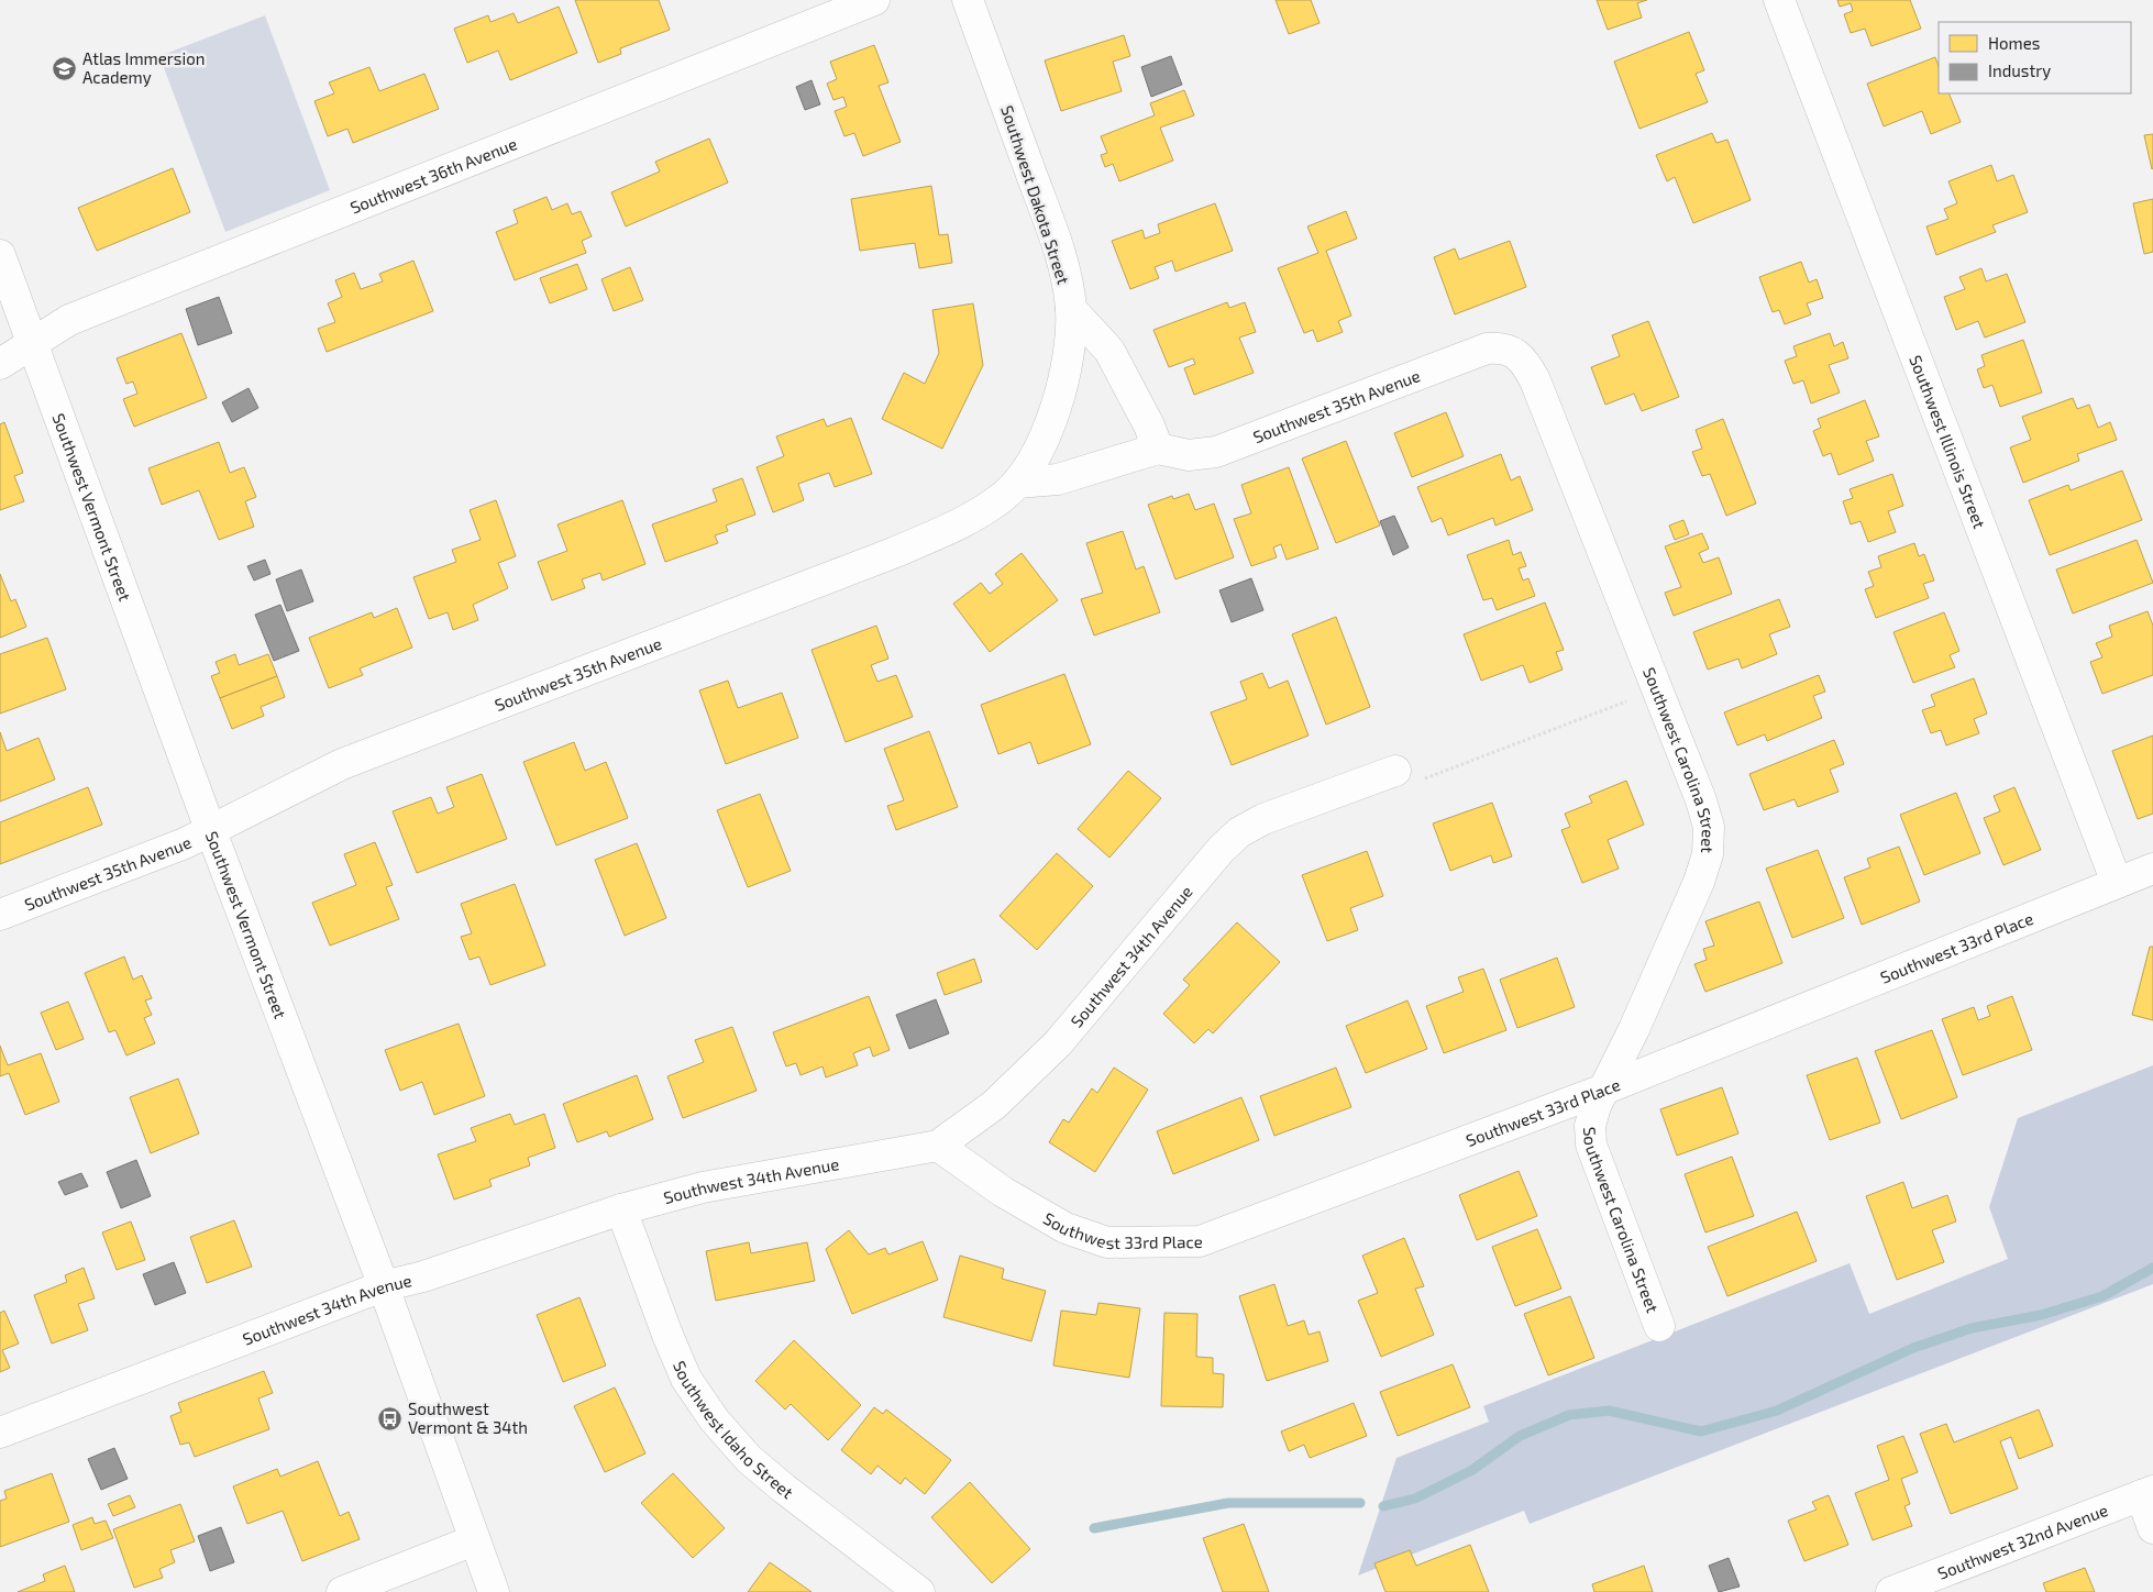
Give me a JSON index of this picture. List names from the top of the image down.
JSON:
{
  "streets": {
    "street": [
      "Southwest 36th Avenue",
      "Southwest Dakota Street",
      "Southwest 35th Avenue",
      "Southwest Illinois Street",
      "Southwest Vermont Street",
      "Southwest Carolina Street",
      "Southwest 33rd Place",
      "Southwest 34th Avenue",
      "Southwest Idaho Street",
      "Southwest 32nd Avenue"
    ]
  },
  "crossings": [
    ["Southwest 36th Avenue", "Southwest Vermont Street"],
    ["Southwest Dakota Street", "Southwest 35th Avenue"],
    ["Southwest 35th Avenue", "Southwest Vermont Street"],
    ["Southwest 35th Avenue", "Southwest Carolina Street"],
    ["Southwest Illinois Street", "Southwest 33rd Place"],
    ["Southwest Vermont Street", "Southwest 34th Avenue"],
    ["Southwest Carolina Street", "Southwest 33rd Place"],
    ["Southwest 33rd Place", "Southwest 34th Avenue"],
    ["Southwest 34th Avenue", "Southwest Idaho Street"]
  ],
  "places": {
    "school or university": ["Atlas Immersion Academy"],
    "bus stop": ["Southwest Vermont & 34th"]
  },
  "legend": ["Homes", "Industry"]
}
